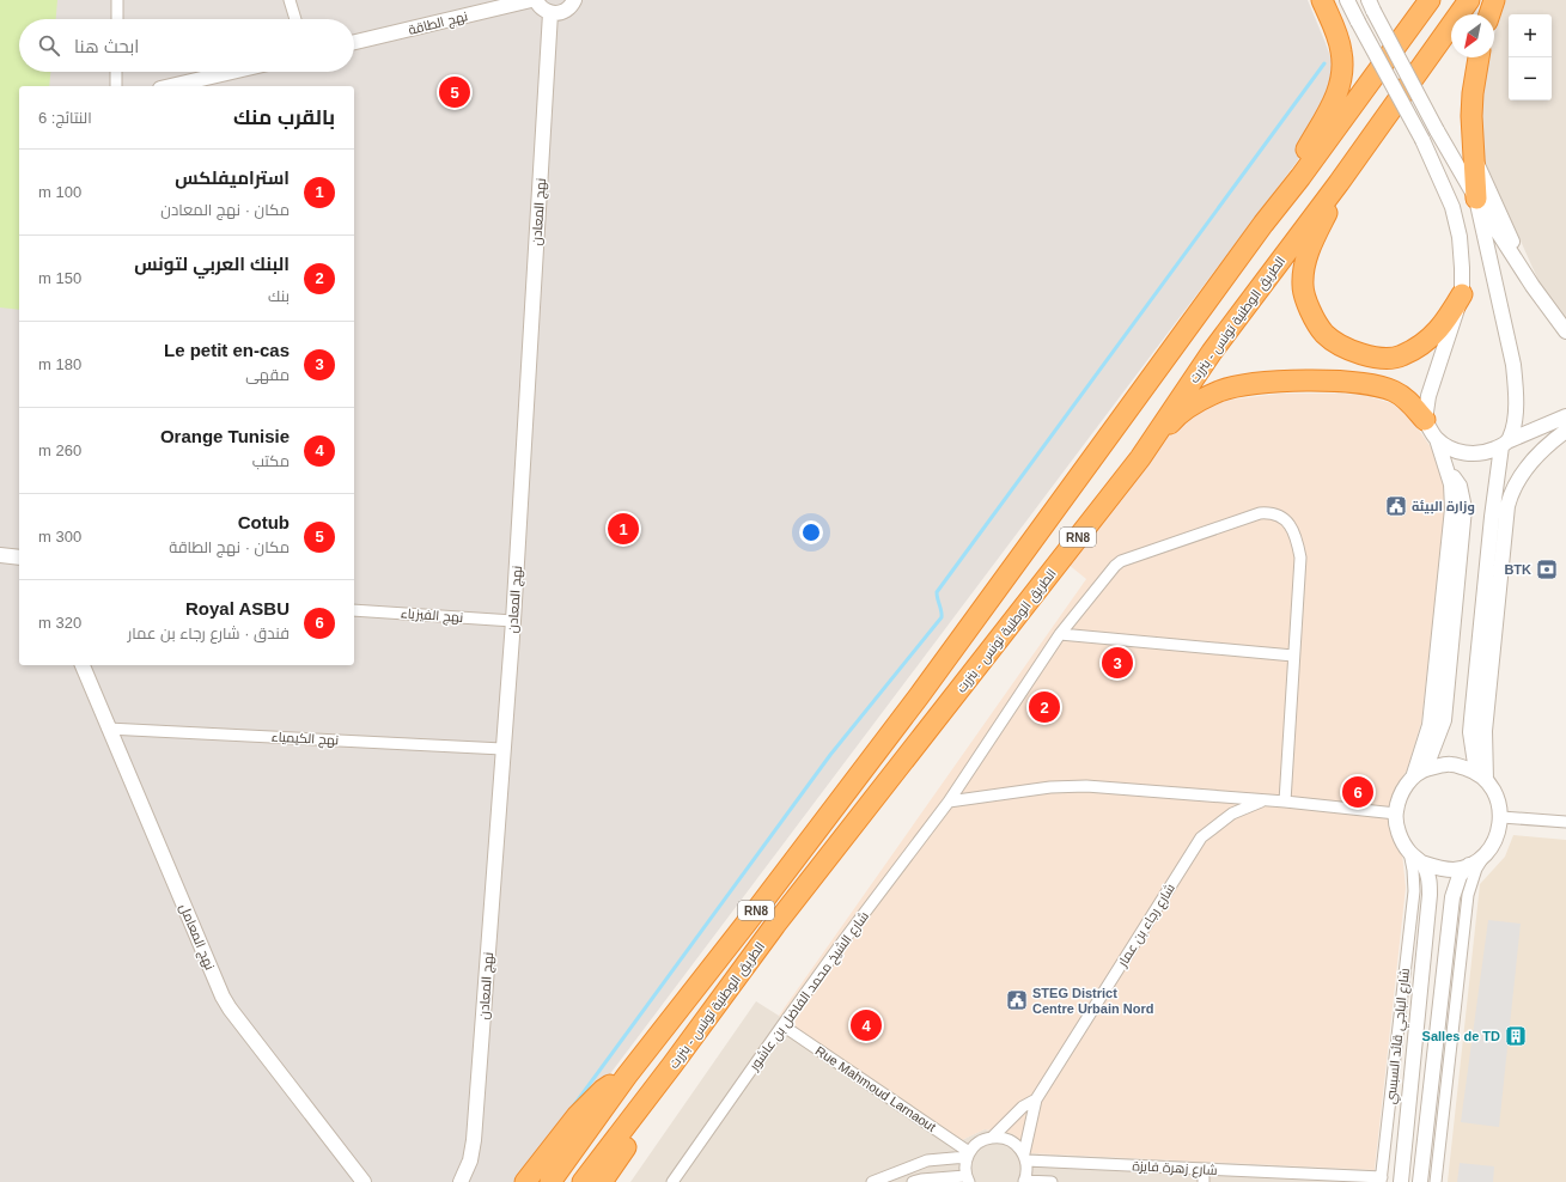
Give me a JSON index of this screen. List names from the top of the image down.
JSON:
{
  "streets": {
    "highway": ["الطريق الوطنية تونس - بنزرت", "RN8"],
    "street": [
      "نهج الطاقة",
      "نهج المعادن",
      "نهج الفيزياء",
      "نهج الكيمياء",
      "شارع رجاء بن عمار",
      "نهج المعامل",
      "شارع الشيخ محمد الفاضل بن عاشور",
      "شارع الباجي قائد السبسي",
      "Rue Mahmoud Larnaout",
      "شارع زهرة فايزة"
    ]
  },
  "crossings": [
    ["نهج المعادن", "نهج الفيزياء"],
    ["نهج المعادن", "نهج الكيمياء"],
    ["الطريق الوطنية تونس - بنزرت", "RN8"],
    ["نهج الكيمياء", "نهج المعامل"],
    ["شارع رجاء بن عمار", "Rue Mahmoud Larnaout"],
    ["شارع رجاء بن عمار", "شارع زهرة فايزة"],
    ["شارع الشيخ محمد الفاضل بن عاشور", "Rue Mahmoud Larnaout"],
    ["شارع الباجي قائد السبسي", "شارع زهرة فايزة"]
  ],
  "places": {
    "public building": ["وزارة البيئة", "STEG District Centre Urbain Nord"],
    "bank": ["BTK"],
    "building": ["Salles de TD"]
  },
  "north": "bottom left",
  "page": {
    "map_buttons": ["+", "−"],
    "search": "ابحث هنا",
    "pins": [
      "5",
      "1",
      "3",
      "2",
      "6",
      "4"
    ],
    "heading": ["بالقرب منك", "النتائج: 6"],
    "list": [
      {
        "mark": "1",
        "name": "استراميفلكس",
        "note": "مكان · نهج المعادن",
        "value": "100 m"
      },
      {
        "mark": "2",
        "name": "البنك العربي لتونس",
        "note": "بنك",
        "value": "150 m"
      },
      {
        "mark": "3",
        "name": "Le petit en-cas",
        "note": "مقهى",
        "value": "180 m"
      },
      {
        "mark": "4",
        "name": "Orange Tunisie",
        "note": "مكتب",
        "value": "260 m"
      },
      {
        "mark": "5",
        "name": "Cotub",
        "note": "مكان · نهج الطاقة",
        "value": "300 m"
      },
      {
        "mark": "6",
        "name": "Royal ASBU",
        "note": "فندق · شارع رجاء بن عمار",
        "value": "320 m"
      }
    ]
  }
}
